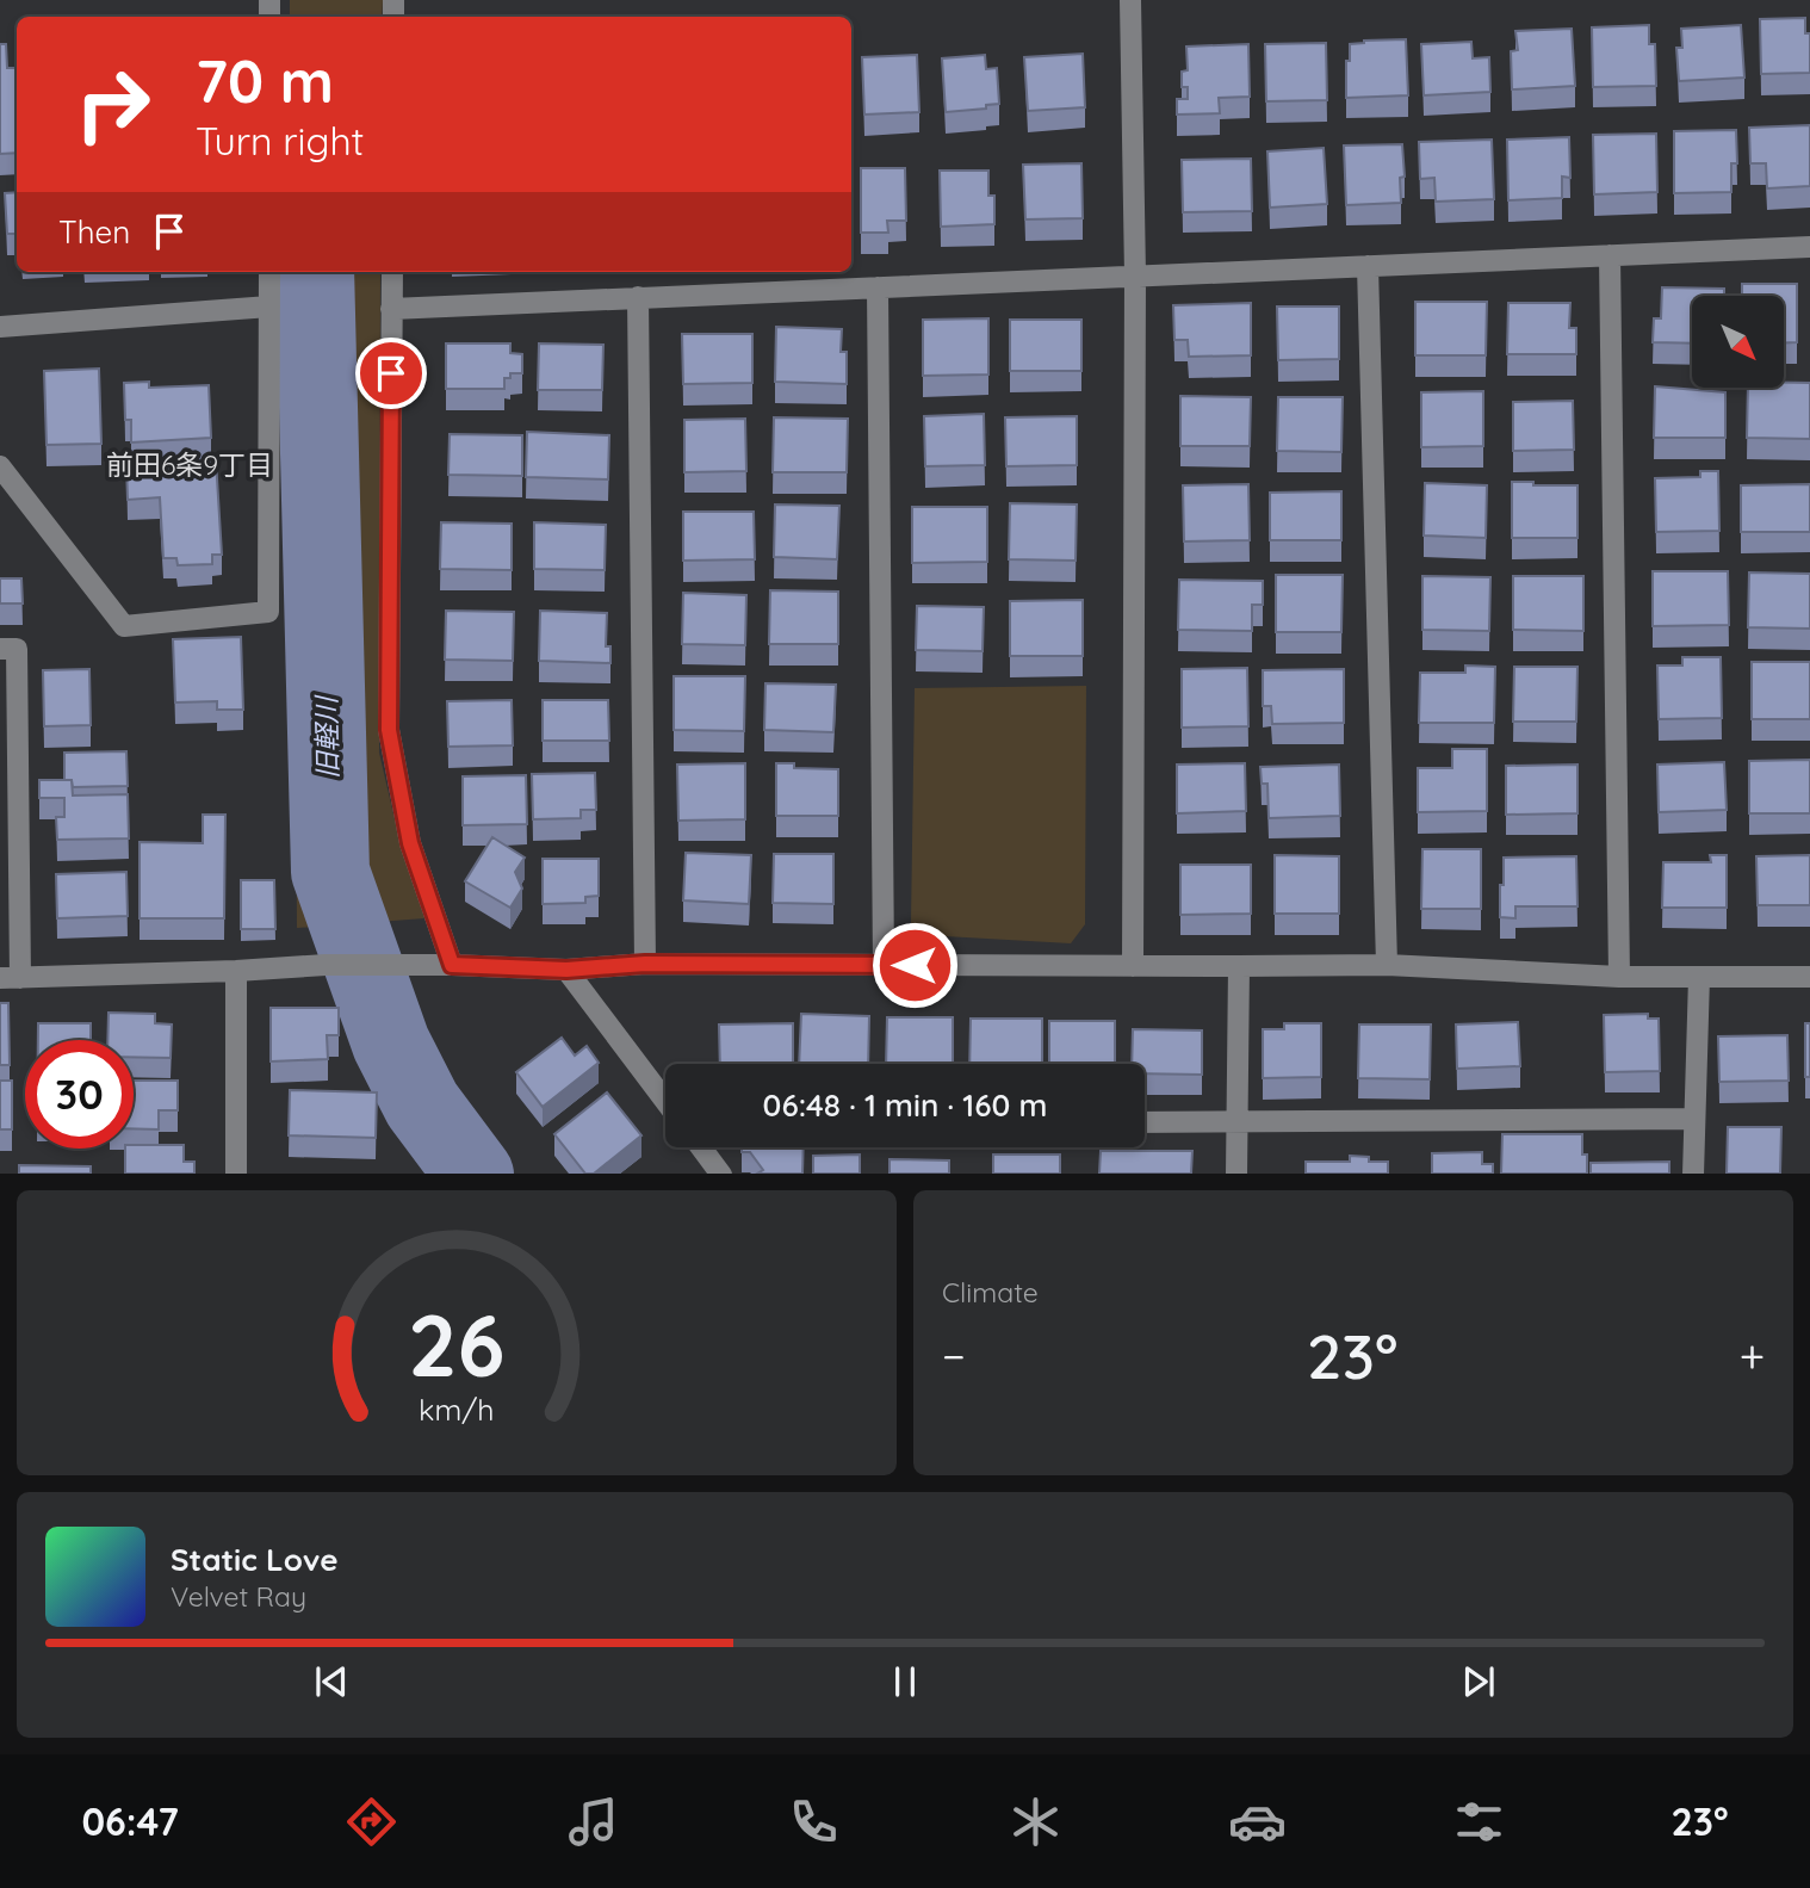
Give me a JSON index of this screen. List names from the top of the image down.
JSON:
{
  "districts": ["前田6条9丁目"],
  "water": ["旧軽川"],
  "north": "bottom right",
  "page": {
    "turn": ["70 m", "Turn right"],
    "then": "Then",
    "limit": "30",
    "trip": "06:48 · 1 min · 160 m",
    "tile": "Climate",
    "heat": ["−", "23°", "+"],
    "song": ["Static Love", "Velvet Ray"],
    "tabs": ["06:47", "23°"],
    "gauge": ["26", "km/h"]
  }
}
